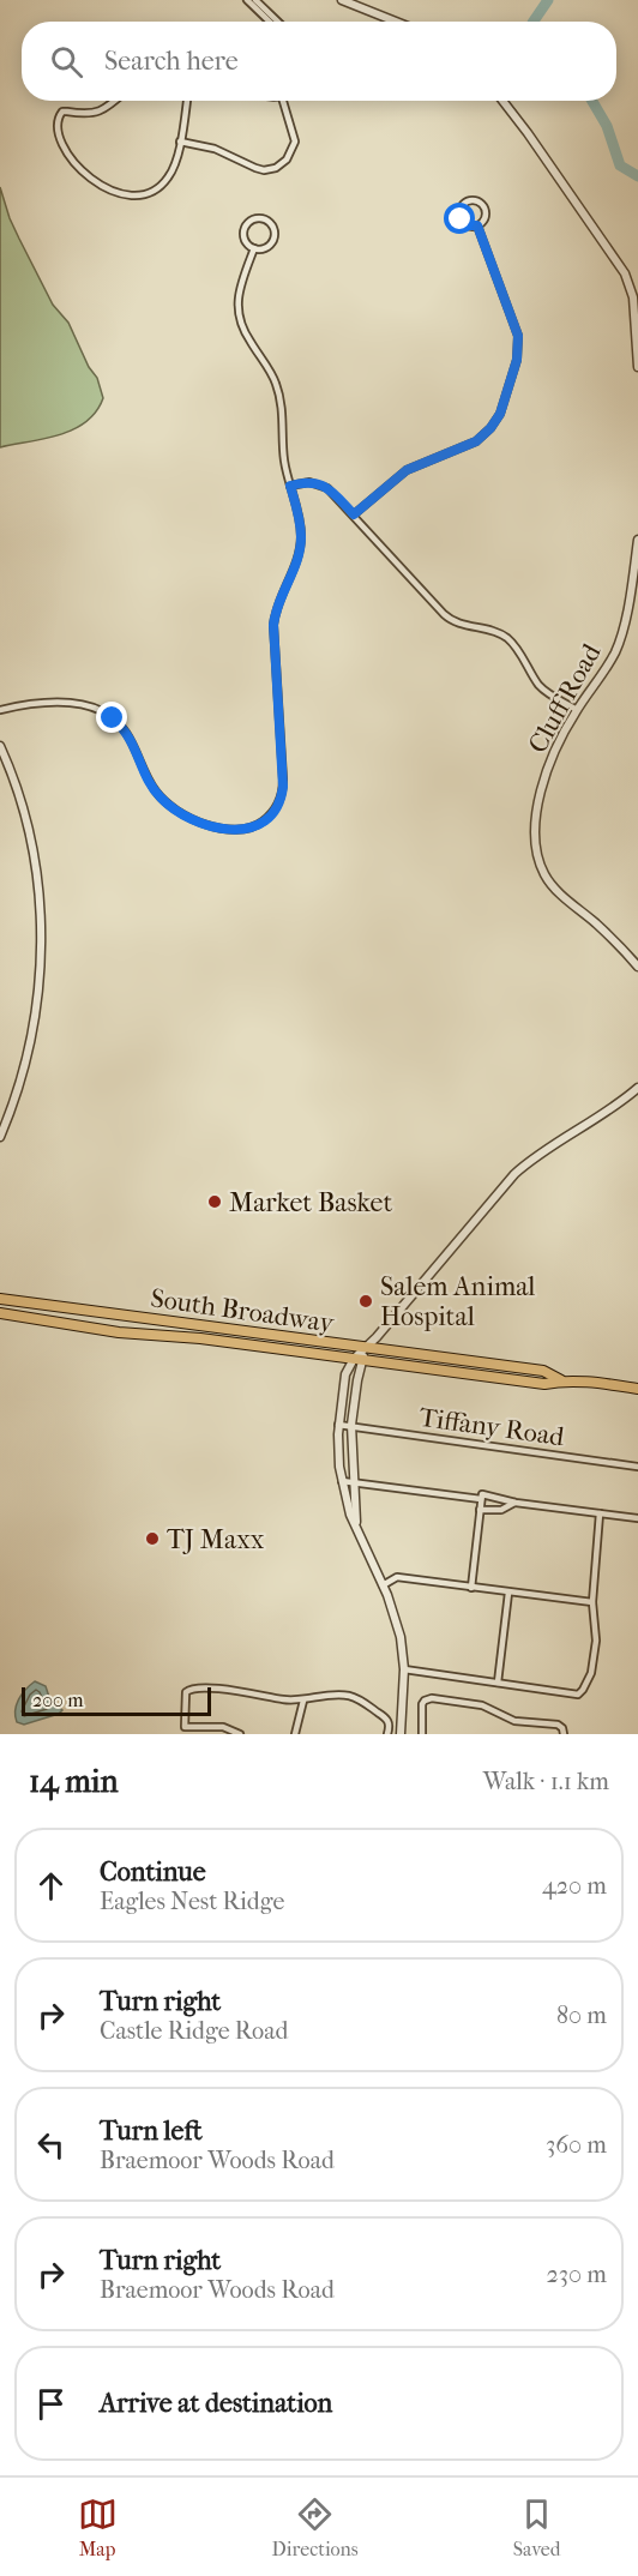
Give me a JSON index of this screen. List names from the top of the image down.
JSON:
{
  "streets": {
    "main road": ["South Broadway"],
    "street": ["Cluff Road", "Tiffany Road"]
  },
  "places": ["Market Basket", "Salem Animal Hospital", "TJ Maxx"],
  "scale_bar": "200 m",
  "page": {
    "search": "Search here",
    "scale": "200 m",
    "heading": ["14 min", "Walk · 1.1 km"],
    "list": [
      ["Continue", "Eagles Nest Ridge", "420 m"],
      ["Turn right", "Castle Ridge Road", "80 m"],
      ["Turn left", "Braemoor Woods Road", "360 m"],
      ["Turn right", "Braemoor Woods Road", "230 m"],
      "Arrive at destination"
    ],
    "nav": ["Map", "Directions", "Saved"]
  }
}
